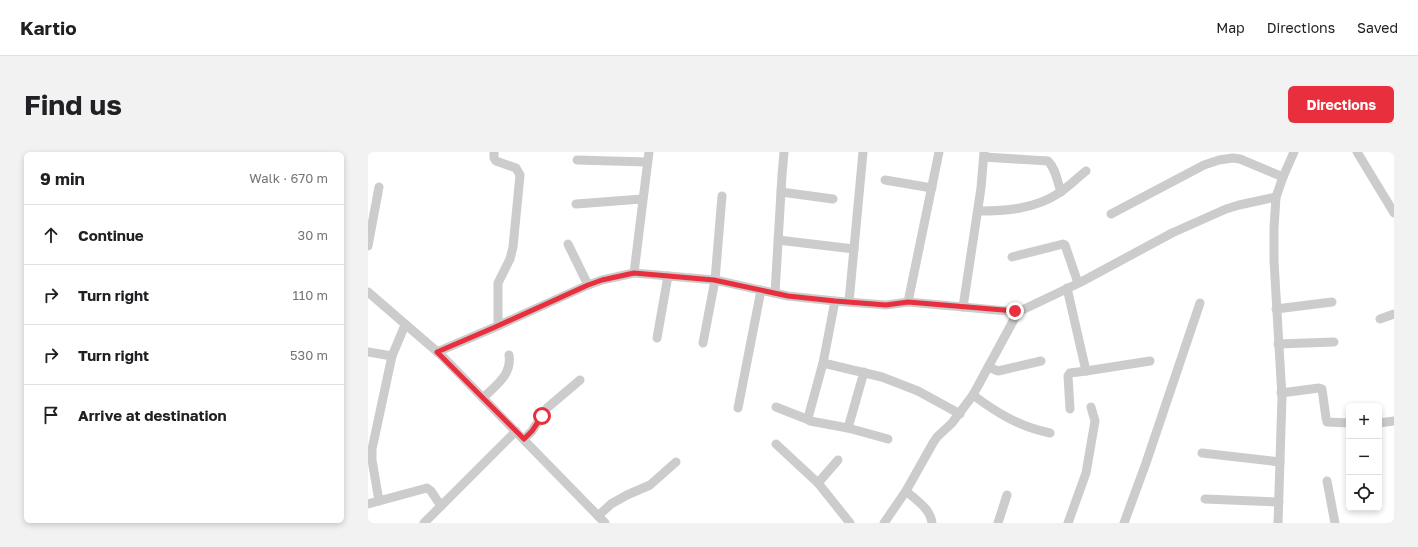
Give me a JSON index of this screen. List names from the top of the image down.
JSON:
{
  "page": {
    "header": "Kartio",
    "nav": ["Map", "Directions", "Saved"],
    "buttons": "Directions",
    "title": "Find us",
    "heading": ["9 min", "Walk · 670 m"],
    "list": [
      ["Continue", "30 m"],
      ["Turn right", "110 m"],
      ["Turn right", "530 m"],
      "Arrive at destination"
    ],
    "map_buttons": ["+", "−"]
  }
}
